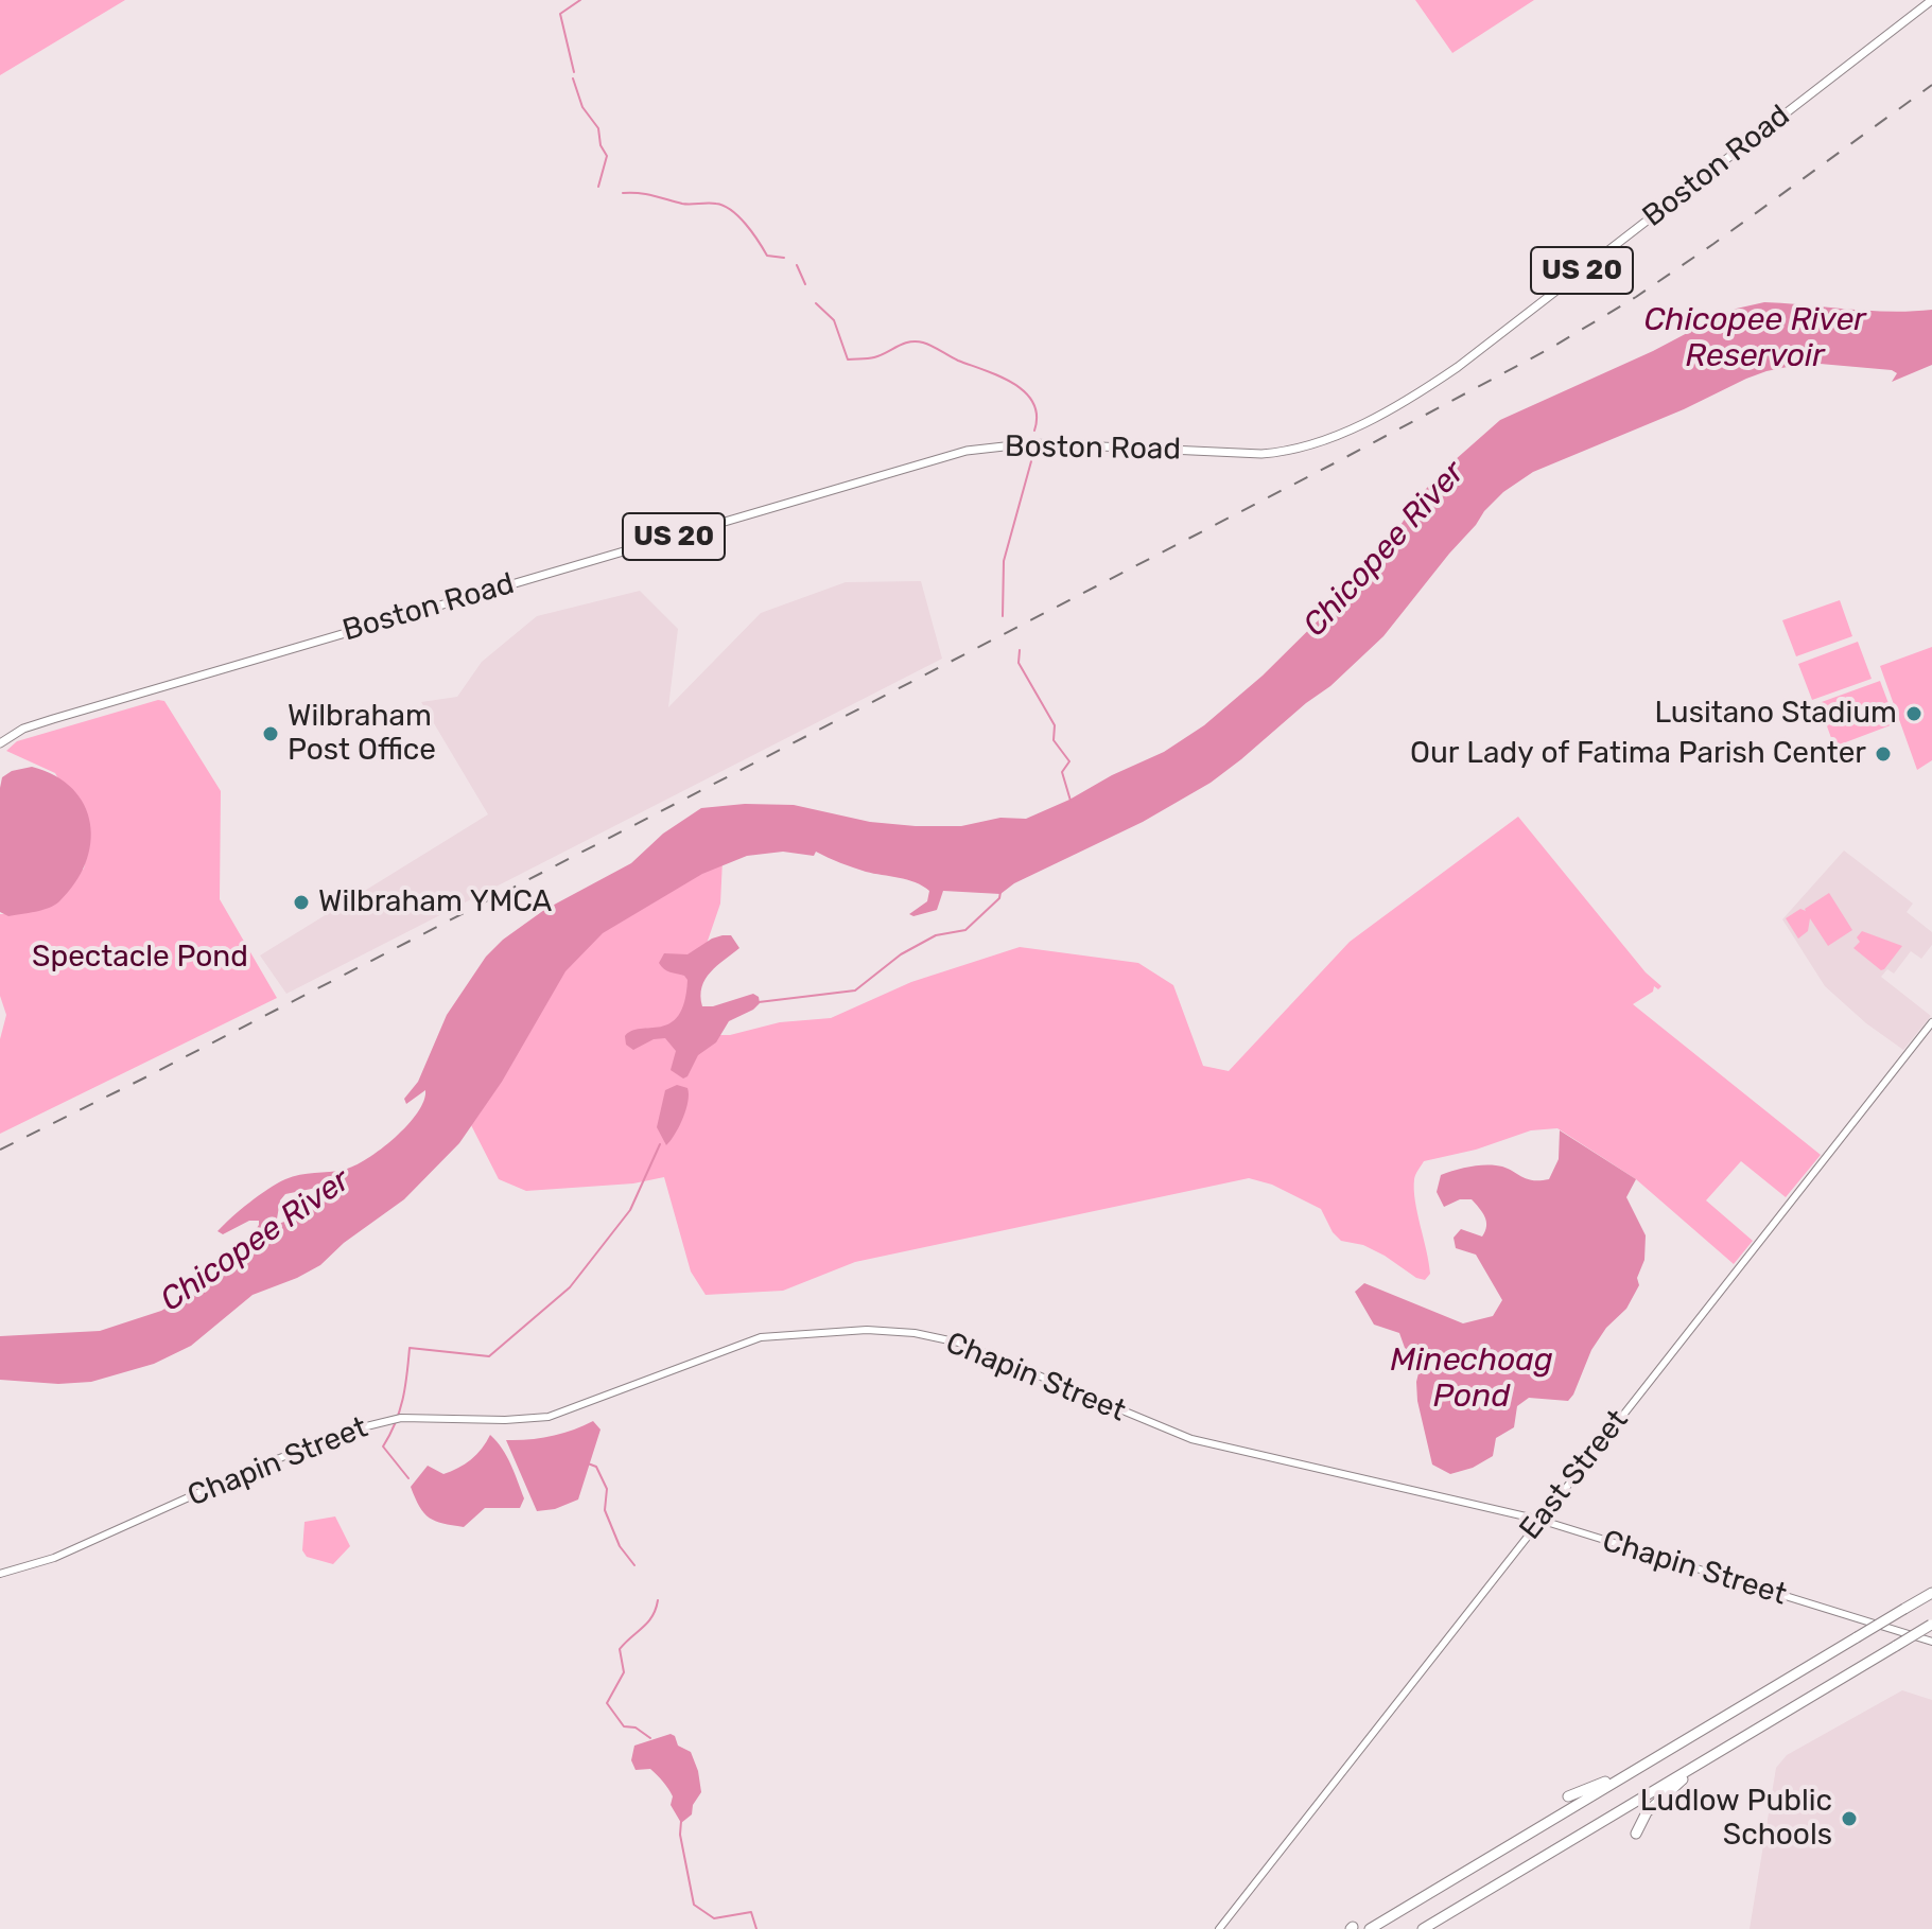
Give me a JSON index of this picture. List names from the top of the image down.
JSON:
{
  "streets": {
    "main road": [
      "Boston Road",
      "US 20",
      "Chapin Street",
      "East Street"
    ]
  },
  "crossings": [
    ["Chapin Street", "East Street"]
  ],
  "water": ["Chicopee River Reservoir", "Chicopee River", "Minechoag Pond"],
  "parks": ["Spectacle Pond"],
  "places": [
    "Lusitano Stadium",
    "Wilbraham Post Office",
    "Our Lady of Fatima Parish Center",
    "Wilbraham YMCA",
    "Ludlow Public Schools"
  ]
}
